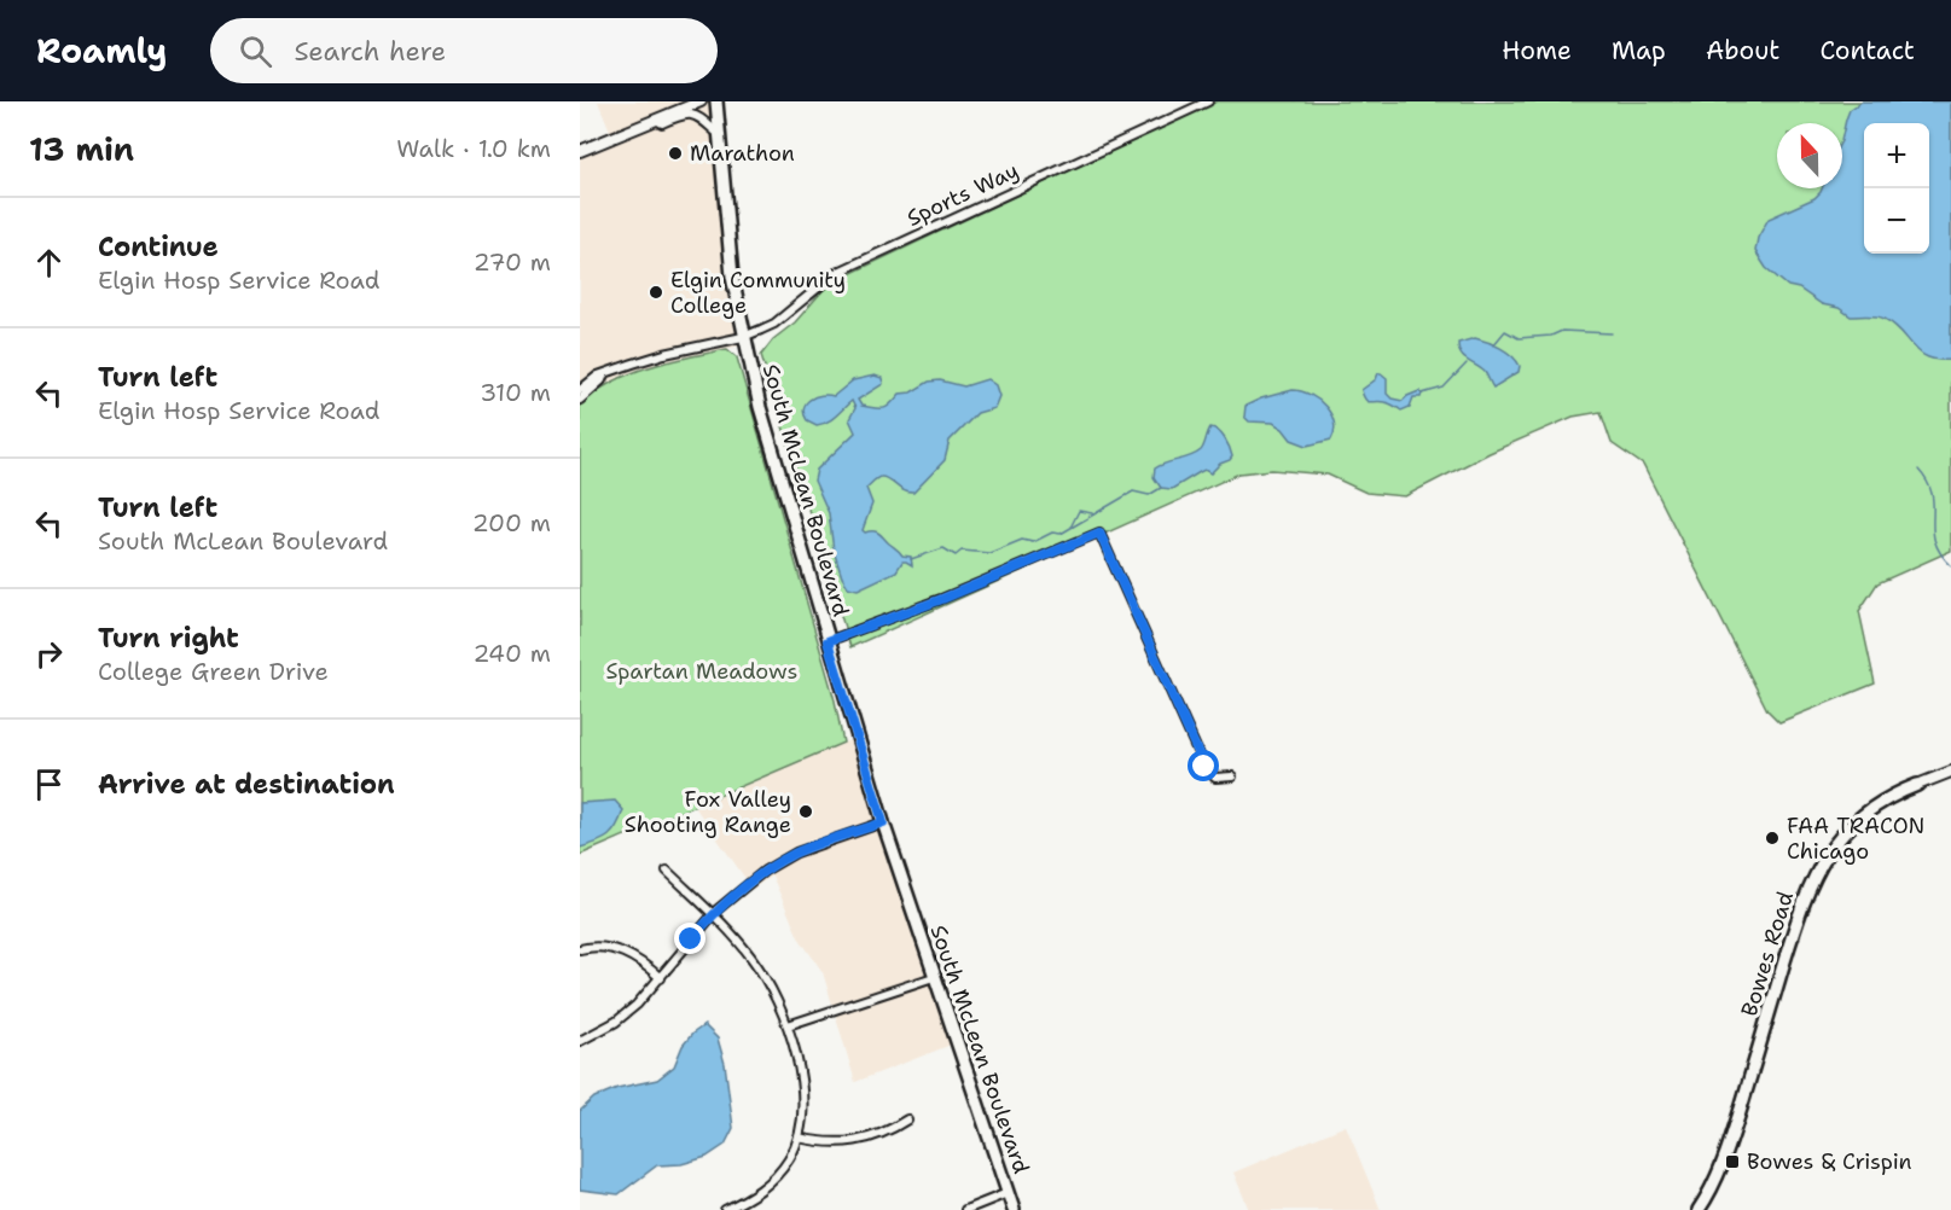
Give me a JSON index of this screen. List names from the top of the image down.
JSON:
{
  "streets": {
    "main road": ["South McLean Boulevard", "Bowes Road"],
    "street": ["Sports Way"]
  },
  "crossings": [
    ["Sports Way", "South McLean Boulevard"]
  ],
  "parks": ["Spartan Meadows"],
  "places": {
    "other": [
      "Marathon",
      "Elgin Community College",
      "Fox Valley Shooting Range",
      "FAA TRACON Chicago"
    ],
    "transit": ["Bowes & Crispin"]
  },
  "north": "top",
  "page": {
    "header": "Roamly",
    "search": "Search here",
    "nav": [
      "Home",
      "Map",
      "About",
      "Contact"
    ],
    "heading": ["13 min", "Walk · 1.0 km"],
    "map_buttons": ["+", "−"],
    "list": [
      ["Continue", "Elgin Hosp Service Road", "270 m"],
      ["Turn left", "Elgin Hosp Service Road", "310 m"],
      ["Turn left", "South McLean Boulevard", "200 m"],
      ["Turn right", "College Green Drive", "240 m"],
      "Arrive at destination"
    ]
  }
}
